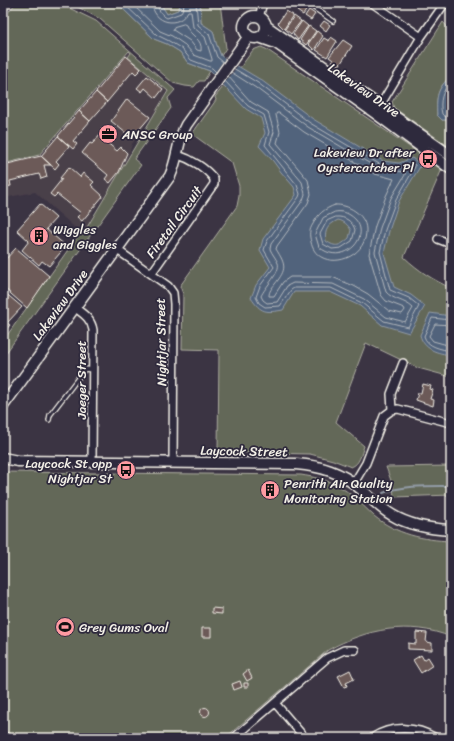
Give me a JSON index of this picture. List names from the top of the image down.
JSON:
{
  "streets": {
    "street": [
      "Lakeview Drive",
      "Firetail Circuit",
      "Nightjar Street",
      "Jaeger Street",
      "Laycock Street"
    ]
  },
  "crossings": [
    ["Lakeview Drive", "Firetail Circuit"],
    ["Lakeview Drive", "Nightjar Street"],
    ["Lakeview Drive", "Jaeger Street"],
    ["Firetail Circuit", "Nightjar Street"],
    ["Nightjar Street", "Laycock Street"],
    ["Jaeger Street", "Laycock Street"]
  ],
  "places": {
    "office": ["ANSC Group"],
    "bus stop": ["Lakeview Dr after Oystercatcher Pl", "Laycock St opp Nightjar St"],
    "building": ["Wiggles and Giggles", "Penrith Air Quality Monitoring Station"],
    "sports": ["Grey Gums Oval"]
  }
}
